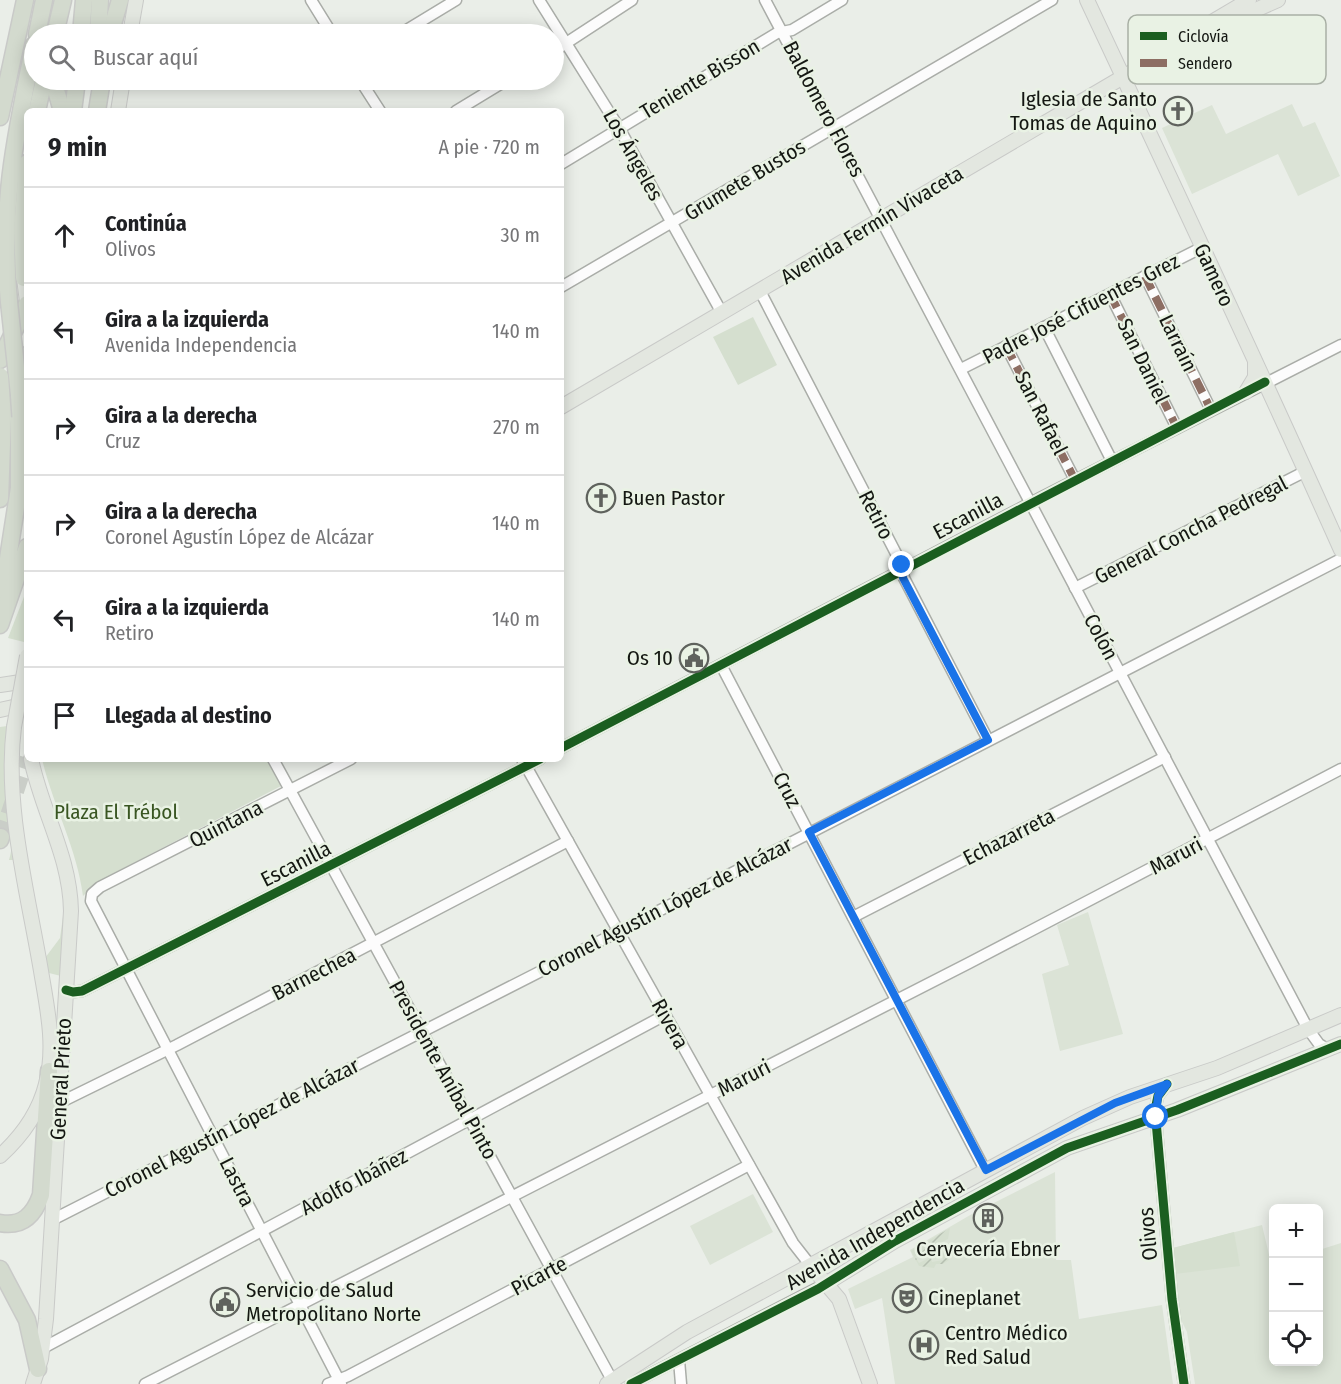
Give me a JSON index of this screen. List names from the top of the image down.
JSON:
{
  "streets": {
    "main road": [
      "Avenida Fermín Vivaceta",
      "Gamero",
      "Rivera",
      "General Prieto",
      "Avenida Independencia"
    ],
    "street": [
      "Teniente Bisson",
      "Baldomero Flores",
      "Los Ángeles",
      "Grumete Bustos",
      "Padre José Cifuentes Grez",
      "Larraín",
      "San Daniel",
      "San Rafael",
      "Retiro",
      "Escanilla",
      "General Concha Pedregal",
      "Colón",
      "Cruz",
      "Quintana",
      "Echazarreta",
      "Maruri",
      "Coronel Agustín López de Alcázar",
      "Barnechea",
      "Presidente Aníbal Pinto",
      "Lastra",
      "Adolfo Ibáñez",
      "Olivos",
      "Picarte"
    ]
  },
  "crossings": [
    ["Teniente Bisson", "Baldomero Flores"],
    ["Teniente Bisson", "Los Ángeles"],
    ["Baldomero Flores", "Grumete Bustos"],
    ["Baldomero Flores", "Avenida Fermín Vivaceta"],
    ["Baldomero Flores", "Colón"],
    ["Los Ángeles", "Grumete Bustos"],
    ["Los Ángeles", "Avenida Fermín Vivaceta"],
    ["Avenida Fermín Vivaceta", "Gamero"],
    ["Avenida Fermín Vivaceta", "Retiro"],
    ["Avenida Fermín Vivaceta", "Colón"],
    ["Gamero", "Padre José Cifuentes Grez"],
    ["Gamero", "Escanilla"],
    ["Gamero", "General Concha Pedregal"],
    ["Padre José Cifuentes Grez", "Larraín"],
    ["Padre José Cifuentes Grez", "San Daniel"],
    ["Padre José Cifuentes Grez", "San Rafael"],
    ["Padre José Cifuentes Grez", "Colón"],
    ["Larraín", "Escanilla"],
    ["San Daniel", "Escanilla"],
    ["San Rafael", "Escanilla"],
    ["Retiro", "Escanilla"],
    ["Retiro", "Coronel Agustín López de Alcázar"],
    ["Escanilla", "Colón"],
    ["Escanilla", "Cruz"],
    ["Escanilla", "Rivera"],
    ["Escanilla", "Presidente Aníbal Pinto"],
    ["Escanilla", "General Prieto"],
    ["Escanilla", "Lastra"],
    ["General Concha Pedregal", "Colón"],
    ["Colón", "Echazarreta"],
    ["Colón", "Maruri"],
    ["Colón", "Coronel Agustín López de Alcázar"],
    ["Colón", "Avenida Independencia"],
    ["Cruz", "Echazarreta"],
    ["Cruz", "Maruri"],
    ["Cruz", "Coronel Agustín López de Alcázar"],
    ["Cruz", "Avenida Independencia"],
    ["Quintana", "Presidente Aníbal Pinto"],
    ["Quintana", "Lastra"],
    ["Maruri", "Rivera"],
    ["Maruri", "Presidente Aníbal Pinto"],
    ["Maruri", "Lastra"],
    ["Coronel Agustín López de Alcázar", "Rivera"],
    ["Coronel Agustín López de Alcázar", "Presidente Aníbal Pinto"],
    ["Coronel Agustín López de Alcázar", "General Prieto"],
    ["Coronel Agustín López de Alcázar", "Lastra"],
    ["Barnechea", "Rivera"],
    ["Barnechea", "Presidente Aníbal Pinto"],
    ["Barnechea", "General Prieto"],
    ["Barnechea", "Lastra"],
    ["Rivera", "Adolfo Ibáñez"],
    ["Rivera", "Avenida Independencia"],
    ["Rivera", "Picarte"],
    ["Presidente Aníbal Pinto", "Adolfo Ibáñez"],
    ["Presidente Aníbal Pinto", "Avenida Independencia"],
    ["Presidente Aníbal Pinto", "Picarte"],
    ["General Prieto", "Adolfo Ibáñez"],
    ["Lastra", "Adolfo Ibáñez"],
    ["Lastra", "Picarte"],
    ["Avenida Independencia", "Olivos"]
  ],
  "parks": ["Plaza El Trébol"],
  "places": {
    "church": ["Iglesia de Santo Tomas de Aquino", "Buen Pastor"],
    "public building": ["Os 10", "Servicio de Salud Metropolitano Norte"],
    "building": ["Cervecería Ebner"],
    "theatre": ["Cineplanet"],
    "hospital": ["Centro Médico Red Salud"]
  },
  "legend": ["Ciclovía", "Sendero"],
  "page": {
    "search": "Buscar aquí",
    "heading": ["9 min", "A pie · 720 m"],
    "list": [
      ["Continúa", "Olivos", "30 m"],
      ["Gira a la izquierda", "Avenida Independencia", "140 m"],
      ["Gira a la derecha", "Cruz", "270 m"],
      ["Gira a la derecha", "Coronel Agustín López de Alcázar", "140 m"],
      ["Gira a la izquierda", "Retiro", "140 m"],
      "Llegada al destino"
    ],
    "map_buttons": ["+", "−"]
  }
}
